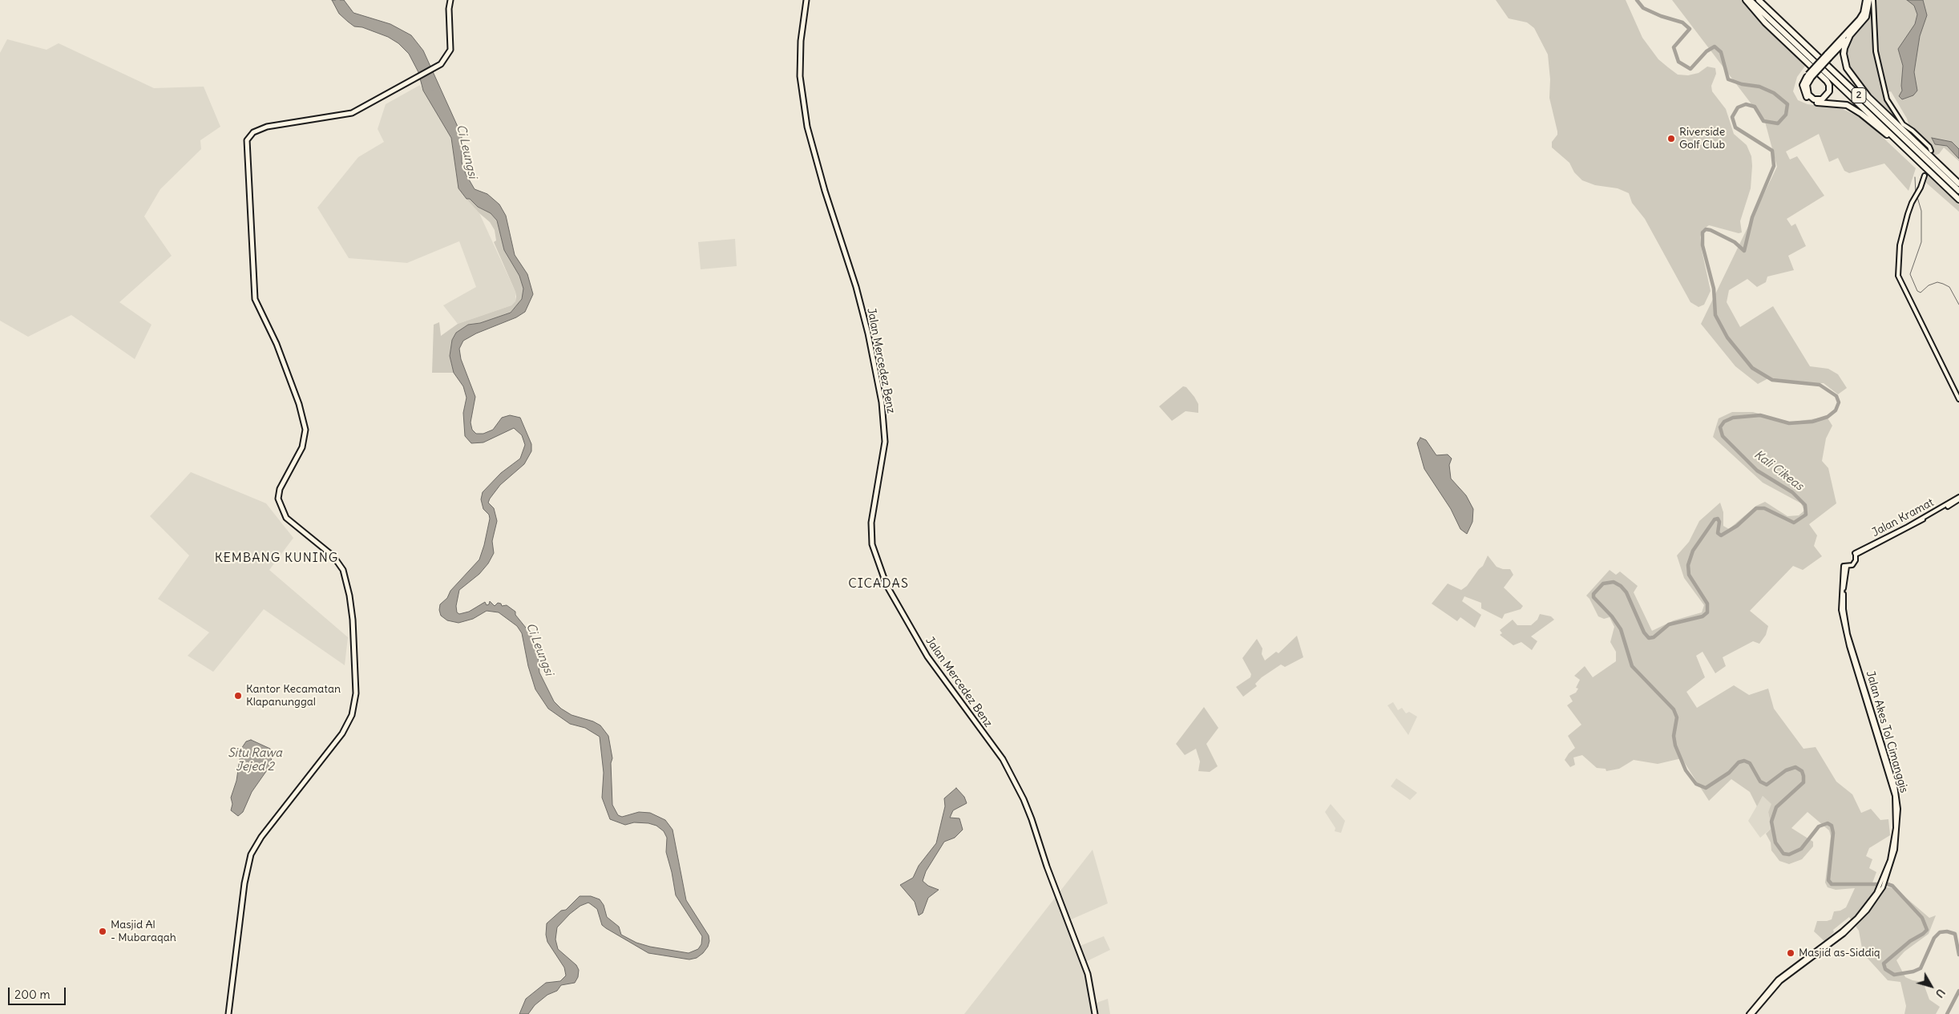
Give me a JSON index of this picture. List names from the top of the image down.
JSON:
{
  "streets": {
    "highway": ["2"],
    "main road": ["Jalan Mercedez Benz", "Jalan Kramat", "Jalan Akes Tol Cimanggis"]
  },
  "crossings": [
    ["Jalan Kramat", "Jalan Akes Tol Cimanggis"]
  ],
  "districts": ["KEMBANG KUNING", "CICADAS"],
  "water": ["Ci Leungsi", "Kali Cikeas", "Situ Rawa Jejed 2"],
  "places": [
    "Riverside Golf Club",
    "Kantor Kecamatan Klapanunggal",
    "Masjid Al - Mubaraqah",
    "Masjid as-Siddiq"
  ],
  "scale_bar": "200 m",
  "north": "bottom right"
}
